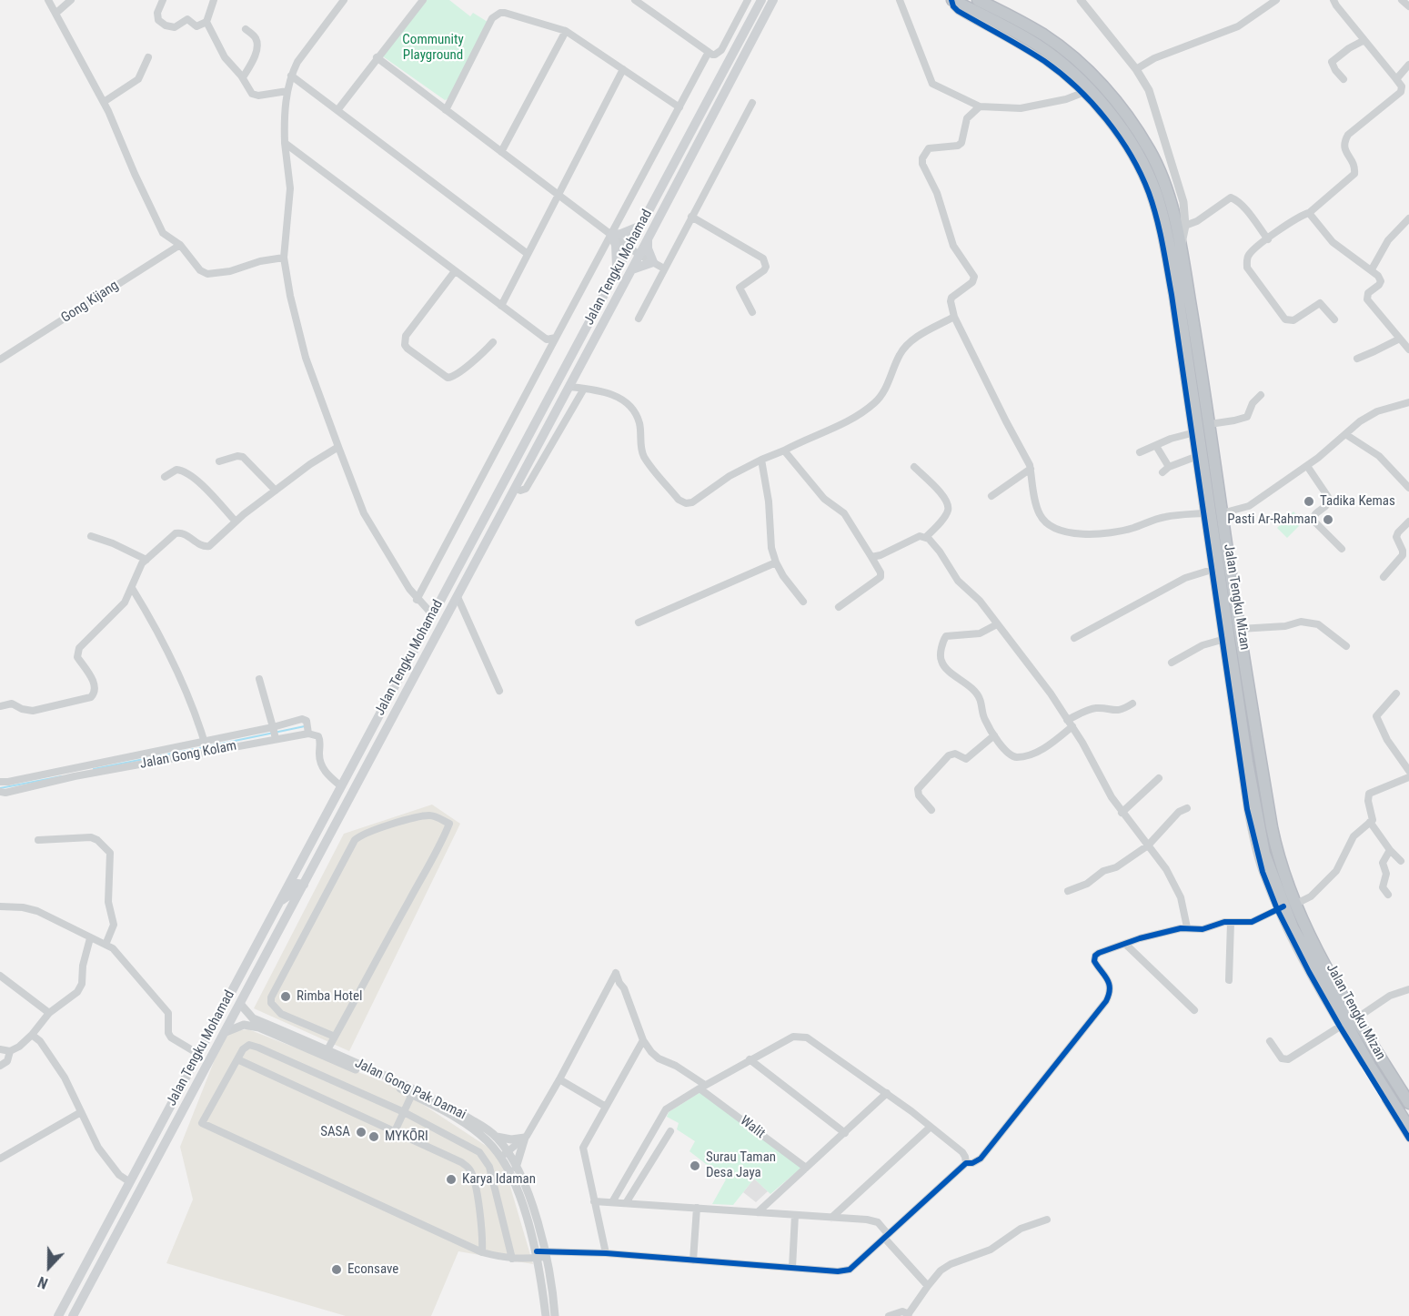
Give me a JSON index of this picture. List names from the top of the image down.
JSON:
{
  "streets": {
    "highway": ["Jalan Tengku Mizan"],
    "main road": ["Jalan Tengku Mohamad"],
    "street": [
      "Gong Kijang",
      "Jalan Gong Kolam",
      "Jalan Gong Pak Damai",
      "Walit"
    ]
  },
  "crossings": [
    ["Jalan Tengku Mohamad", "Jalan Gong Pak Damai"]
  ],
  "parks": ["Community Playground"],
  "places": [
    "Tadika Kemas",
    "Pasti Ar-Rahman",
    "Rimba Hotel",
    "SASA",
    "MYKŌRI",
    "Surau Taman Desa Jaya",
    "Karya Idaman",
    "Econsave"
  ],
  "north": "bottom"
}
